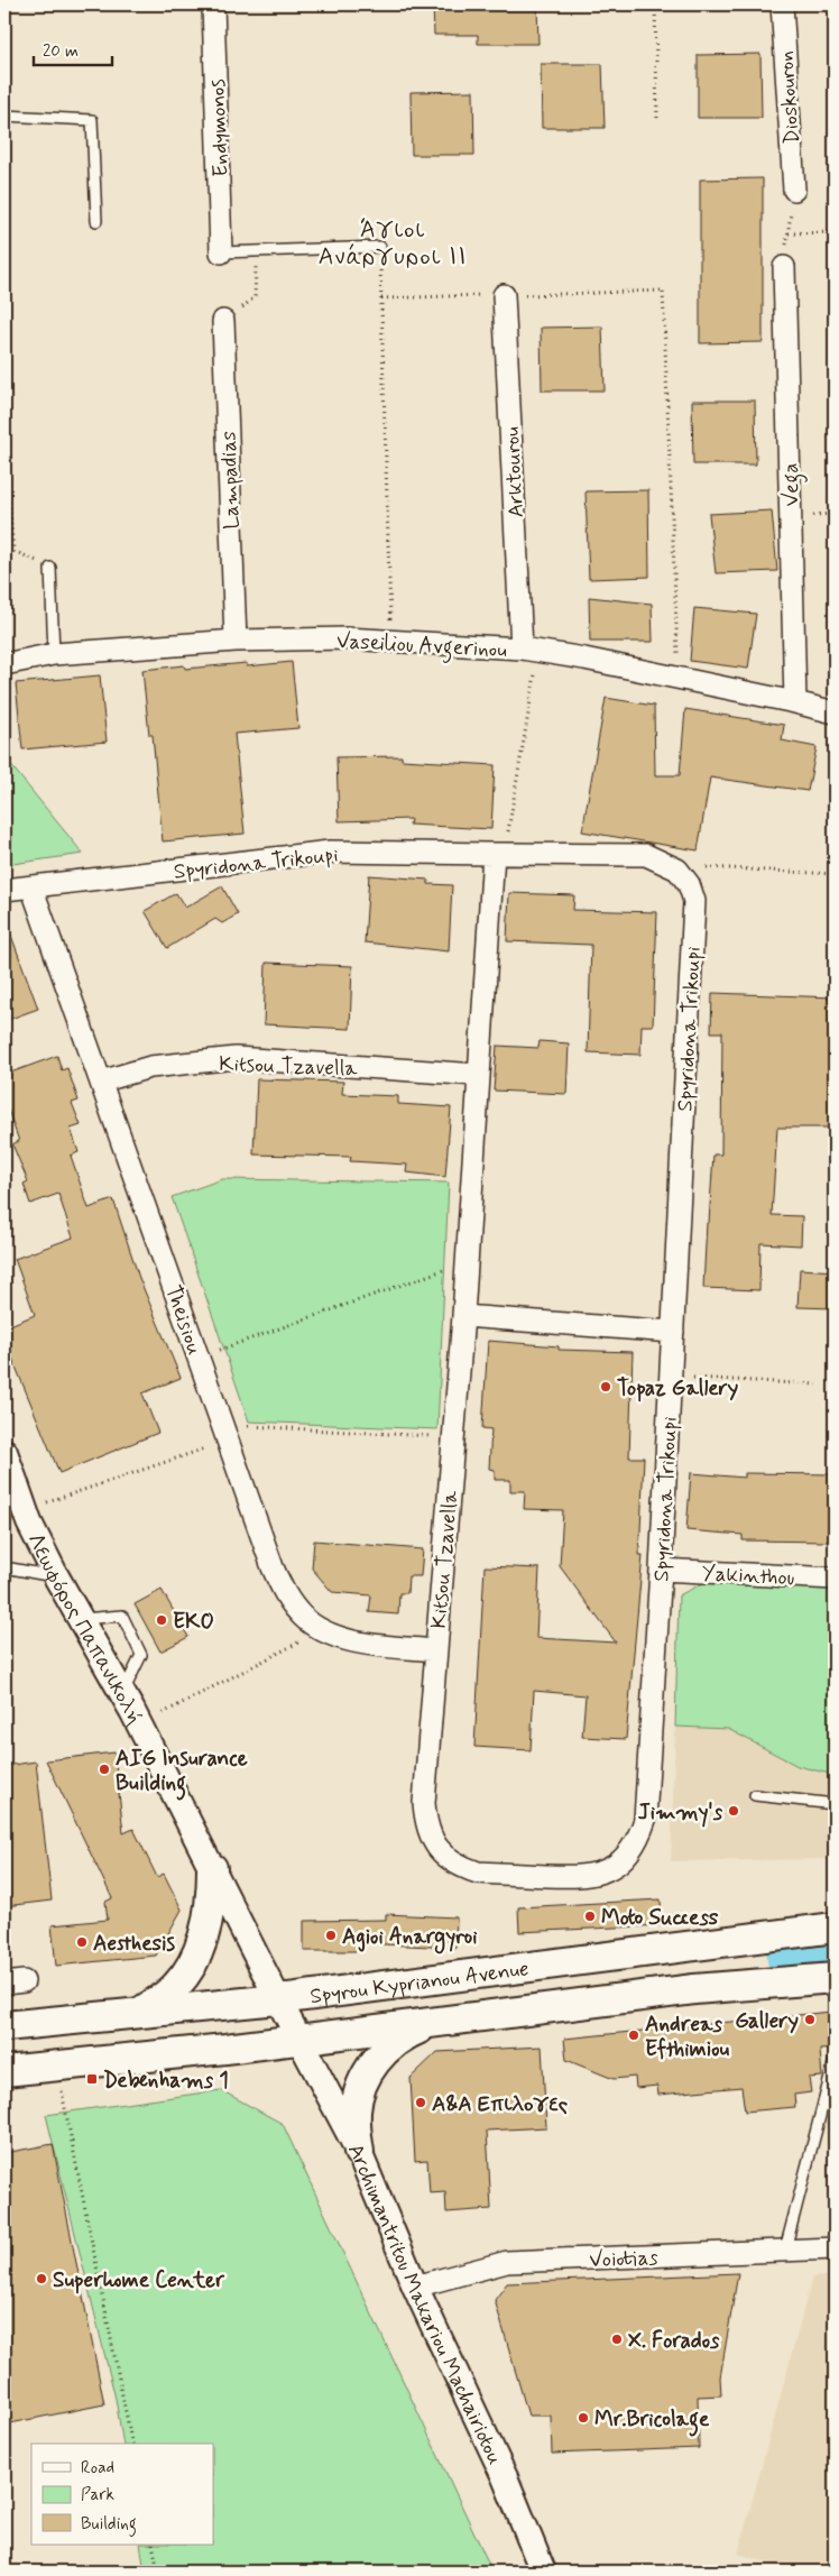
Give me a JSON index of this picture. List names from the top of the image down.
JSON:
{
  "streets": {
    "main road": ["Spyrou Kyprianou Avenue"],
    "street": [
      "Dioskouron",
      "Endymonos",
      "Arktourou",
      "Lampadias",
      "Vega",
      "Vaseiliou Avgerinou",
      "Spyridona Trikoupi",
      "Kitsou Tzavella",
      "Theisiou",
      "Yakinthou",
      "Λεωφόρος Παπανικολή",
      "Voiotias",
      "Archimantritou Makariou Machairiotou"
    ]
  },
  "crossings": [
    ["Arktourou", "Vaseiliou Avgerinou"],
    ["Lampadias", "Vaseiliou Avgerinou"],
    ["Vega", "Vaseiliou Avgerinou"],
    ["Spyridona Trikoupi", "Kitsou Tzavella"],
    ["Spyridona Trikoupi", "Theisiou"],
    ["Spyridona Trikoupi", "Yakinthou"],
    ["Kitsou Tzavella", "Theisiou"],
    ["Λεωφόρος Παπανικολή", "Spyrou Kyprianou Avenue"],
    ["Λεωφόρος Παπανικολή", "Archimantritou Makariou Machairiotou"],
    ["Spyrou Kyprianou Avenue", "Archimantritou Makariou Machairiotou"],
    ["Voiotias", "Archimantritou Makariou Machairiotou"]
  ],
  "districts": ["Άγιοι Ανάργυροι ΙΙ"],
  "places": {
    "other": [
      "Topaz Gallery",
      "EKO",
      "AIG Insurance Building",
      "Jimmy's",
      "Moto Success",
      "Agioi Anargyroi",
      "Aesthesis",
      "Gallery",
      "Andreas Efthimiou",
      "Α&Α Επιλογες",
      "Superhome Center",
      "X. Forados",
      "Mr.Bricolage"
    ],
    "transit": ["Debenhams 1"]
  },
  "legend": ["Road", "Park", "Building"],
  "scale_bar": "20 m"
}
